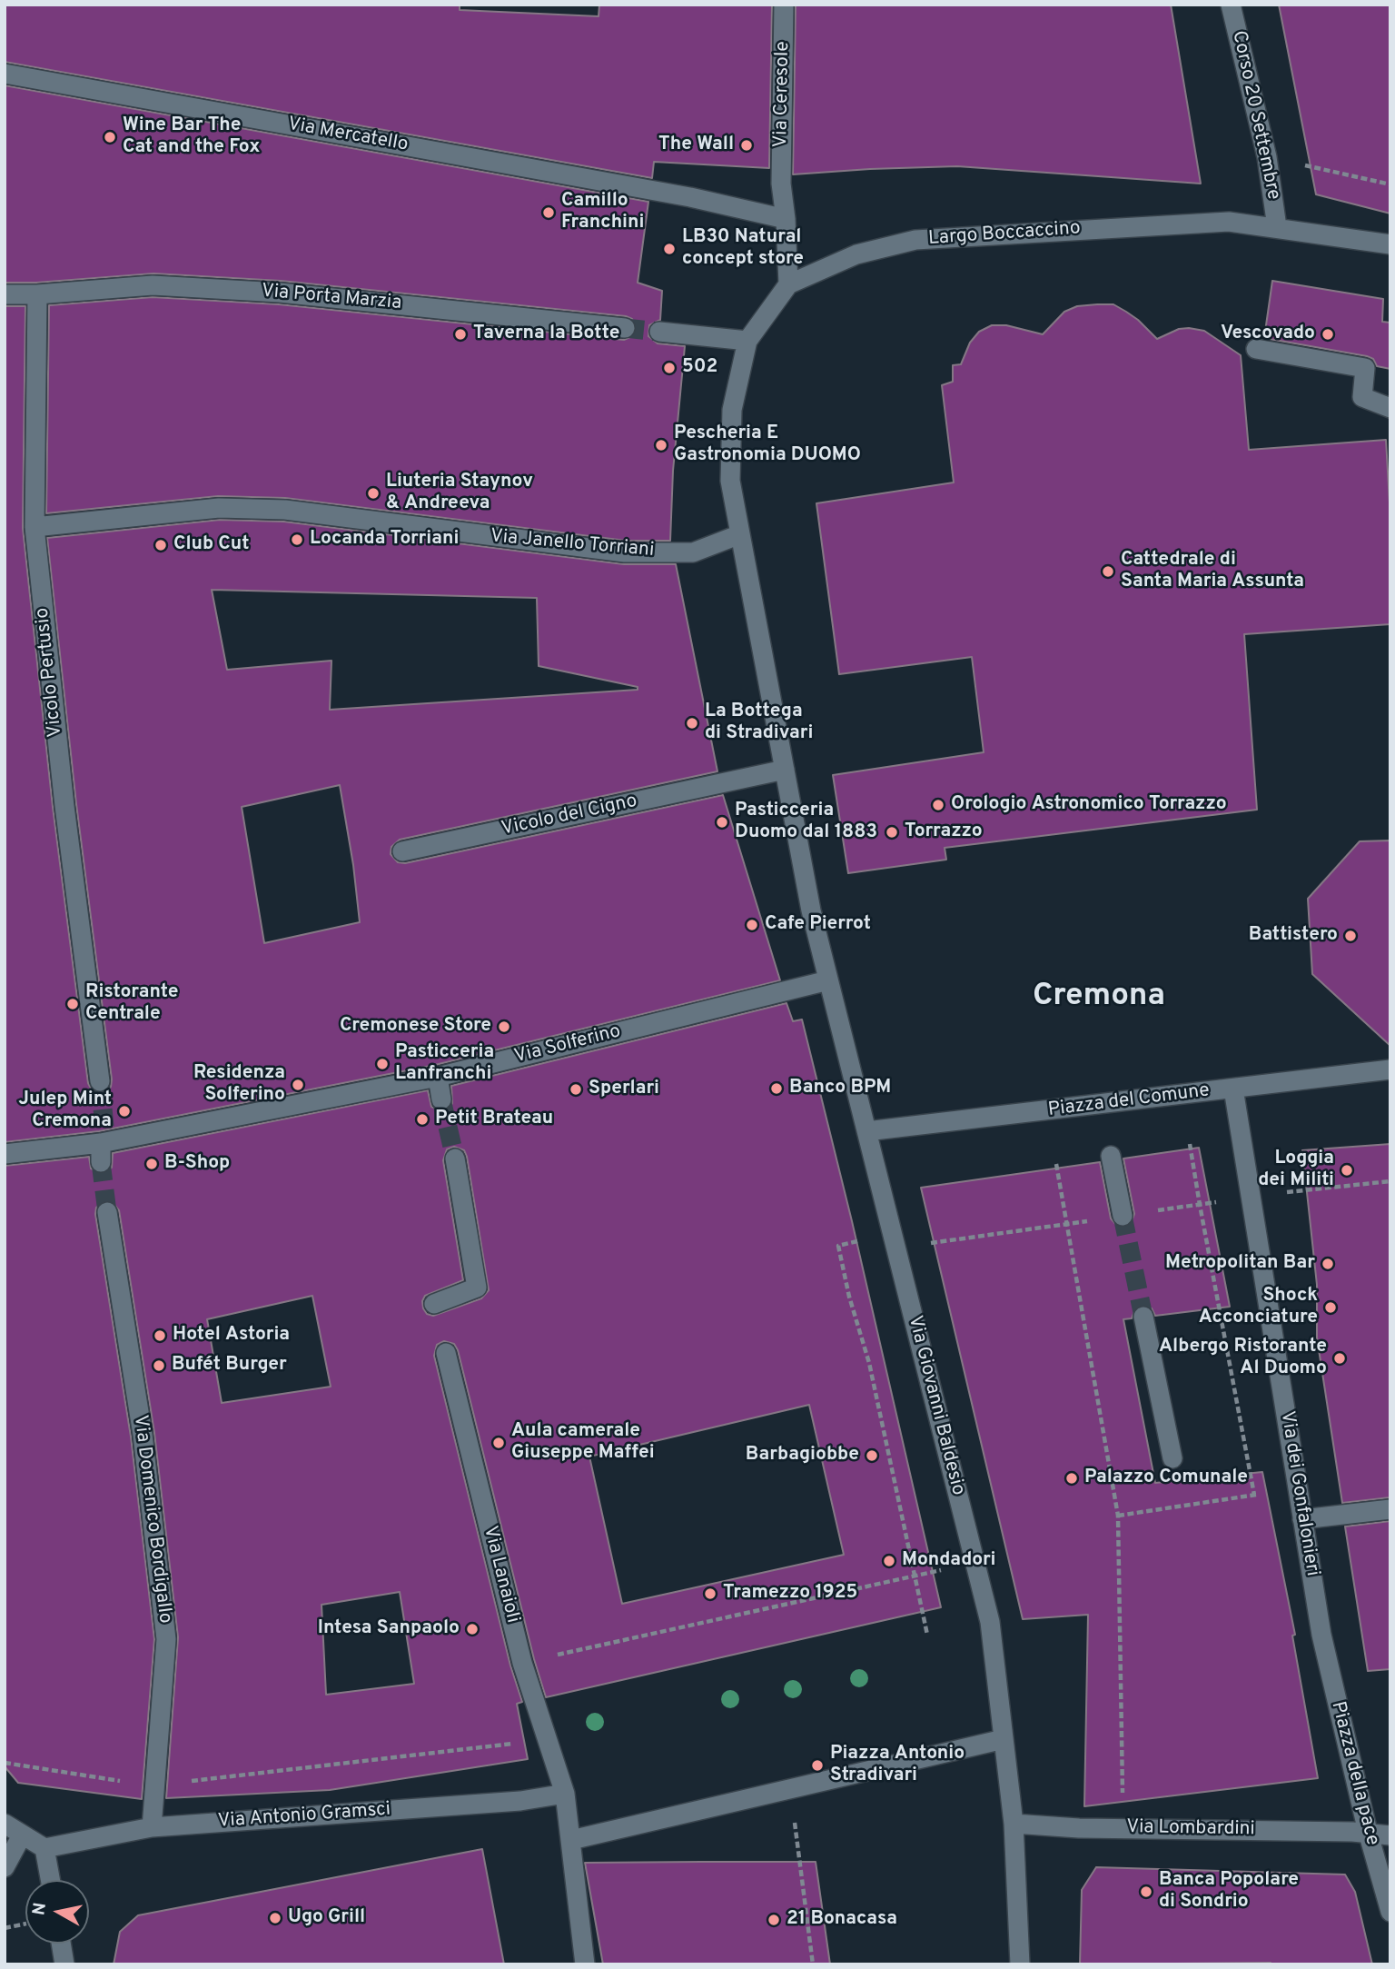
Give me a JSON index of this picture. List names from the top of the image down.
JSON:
{
  "streets": {
    "street": [
      "Via Ceresole",
      "Corso 20 Settembre",
      "Via Mercatello",
      "Largo Boccaccino",
      "Via Porta Marzia",
      "Via Janello Torriani",
      "Vicolo Pertusio",
      "Vicolo del Cigno",
      "Via Solferino",
      "Piazza del Comune",
      "Via Giovanni Baldesio",
      "Via dei Gonfalonieri",
      "Via Domenico Bordigallo",
      "Via Lanaioli",
      "Piazza della pace",
      "Via Antonio Gramsci",
      "Via Lombardini"
    ]
  },
  "crossings": [
    ["Via Ceresole", "Via Mercatello"],
    ["Corso 20 Settembre", "Largo Boccaccino"],
    ["Via Porta Marzia", "Vicolo Pertusio"],
    ["Via Janello Torriani", "Vicolo Pertusio"],
    ["Piazza del Comune", "Via Giovanni Baldesio"],
    ["Piazza del Comune", "Via dei Gonfalonieri"],
    ["Via dei Gonfalonieri", "Piazza della pace"],
    ["Via Domenico Bordigallo", "Via Antonio Gramsci"],
    ["Via Lanaioli", "Via Antonio Gramsci"],
    ["Piazza della pace", "Via Lombardini"]
  ],
  "districts": ["Cremona"],
  "places": [
    "Wine Bar The Cat and the Fox",
    "The Wall",
    "Camillo Franchini",
    "LB30 Natural concept store",
    "Taverna la Botte",
    "Vescovado",
    "502",
    "Pescheria E Gastronomia DUOMO",
    "Liuteria Staynov & Andreeva",
    "Locanda Torriani",
    "Club Cut",
    "Cattedrale di Santa Maria Assunta",
    "La Bottega di Stradivari",
    "Orologio Astronomico Torrazzo",
    "Pasticceria Duomo dal 1883",
    "Torrazzo",
    "Cafe Pierrot",
    "Battistero",
    "Ristorante Centrale",
    "Cremonese Store",
    "Pasticceria Lanfranchi",
    "Residenza Solferino",
    "Banco BPM",
    "Sperlari",
    "Julep Mint Cremona",
    "Petit Brateau",
    "B-Shop",
    "Loggia dei Militi",
    "Metropolitan Bar",
    "Shock Acconciature",
    "Hotel Astoria",
    "Albergo Ristorante Al Duomo",
    "Bufét Burger",
    "Aula camerale Giuseppe Maffei",
    "Barbagiobbe",
    "Palazzo Comunale",
    "Mondadori",
    "Tramezzo 1925",
    "Intesa Sanpaolo",
    "Piazza Antonio Stradivari",
    "Banca Popolare di Sondrio",
    "Ugo Grill",
    "21 Bonacasa"
  ],
  "north": "left"
}
